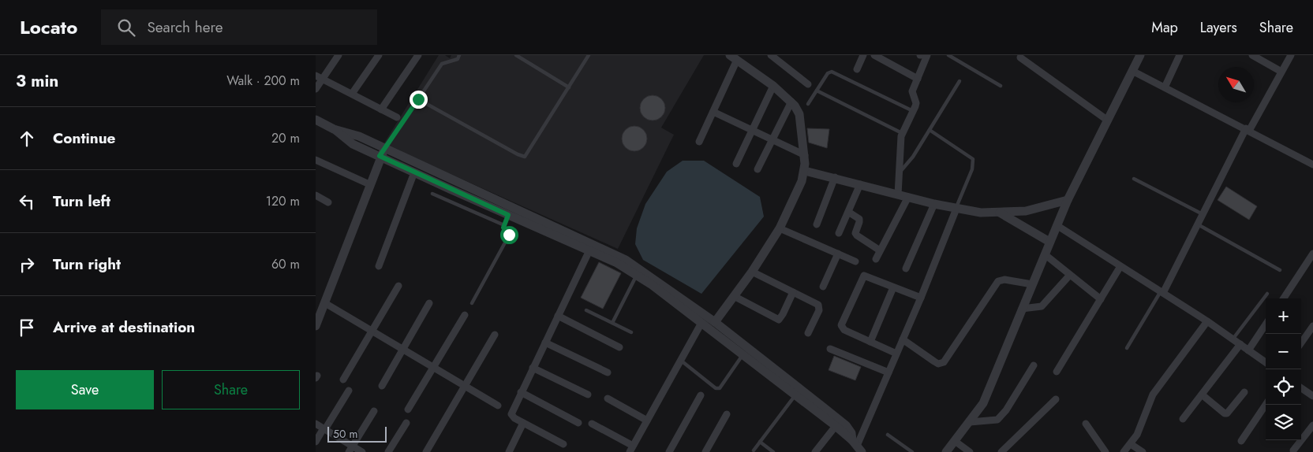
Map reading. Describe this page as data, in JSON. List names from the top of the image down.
{
  "scale_bar": "50 m",
  "north": "top left",
  "page": {
    "header": "Locato",
    "search": "Search here",
    "nav": ["Map", "Layers", "Share"],
    "heading": ["3 min", "Walk · 200 m"],
    "list": [
      ["Continue", "20 m"],
      ["Turn left", "120 m"],
      ["Turn right", "60 m"],
      "Arrive at destination"
    ],
    "map_buttons": ["+", "−"],
    "buttons": ["Save", "Share"],
    "scale": "50 m"
  }
}
